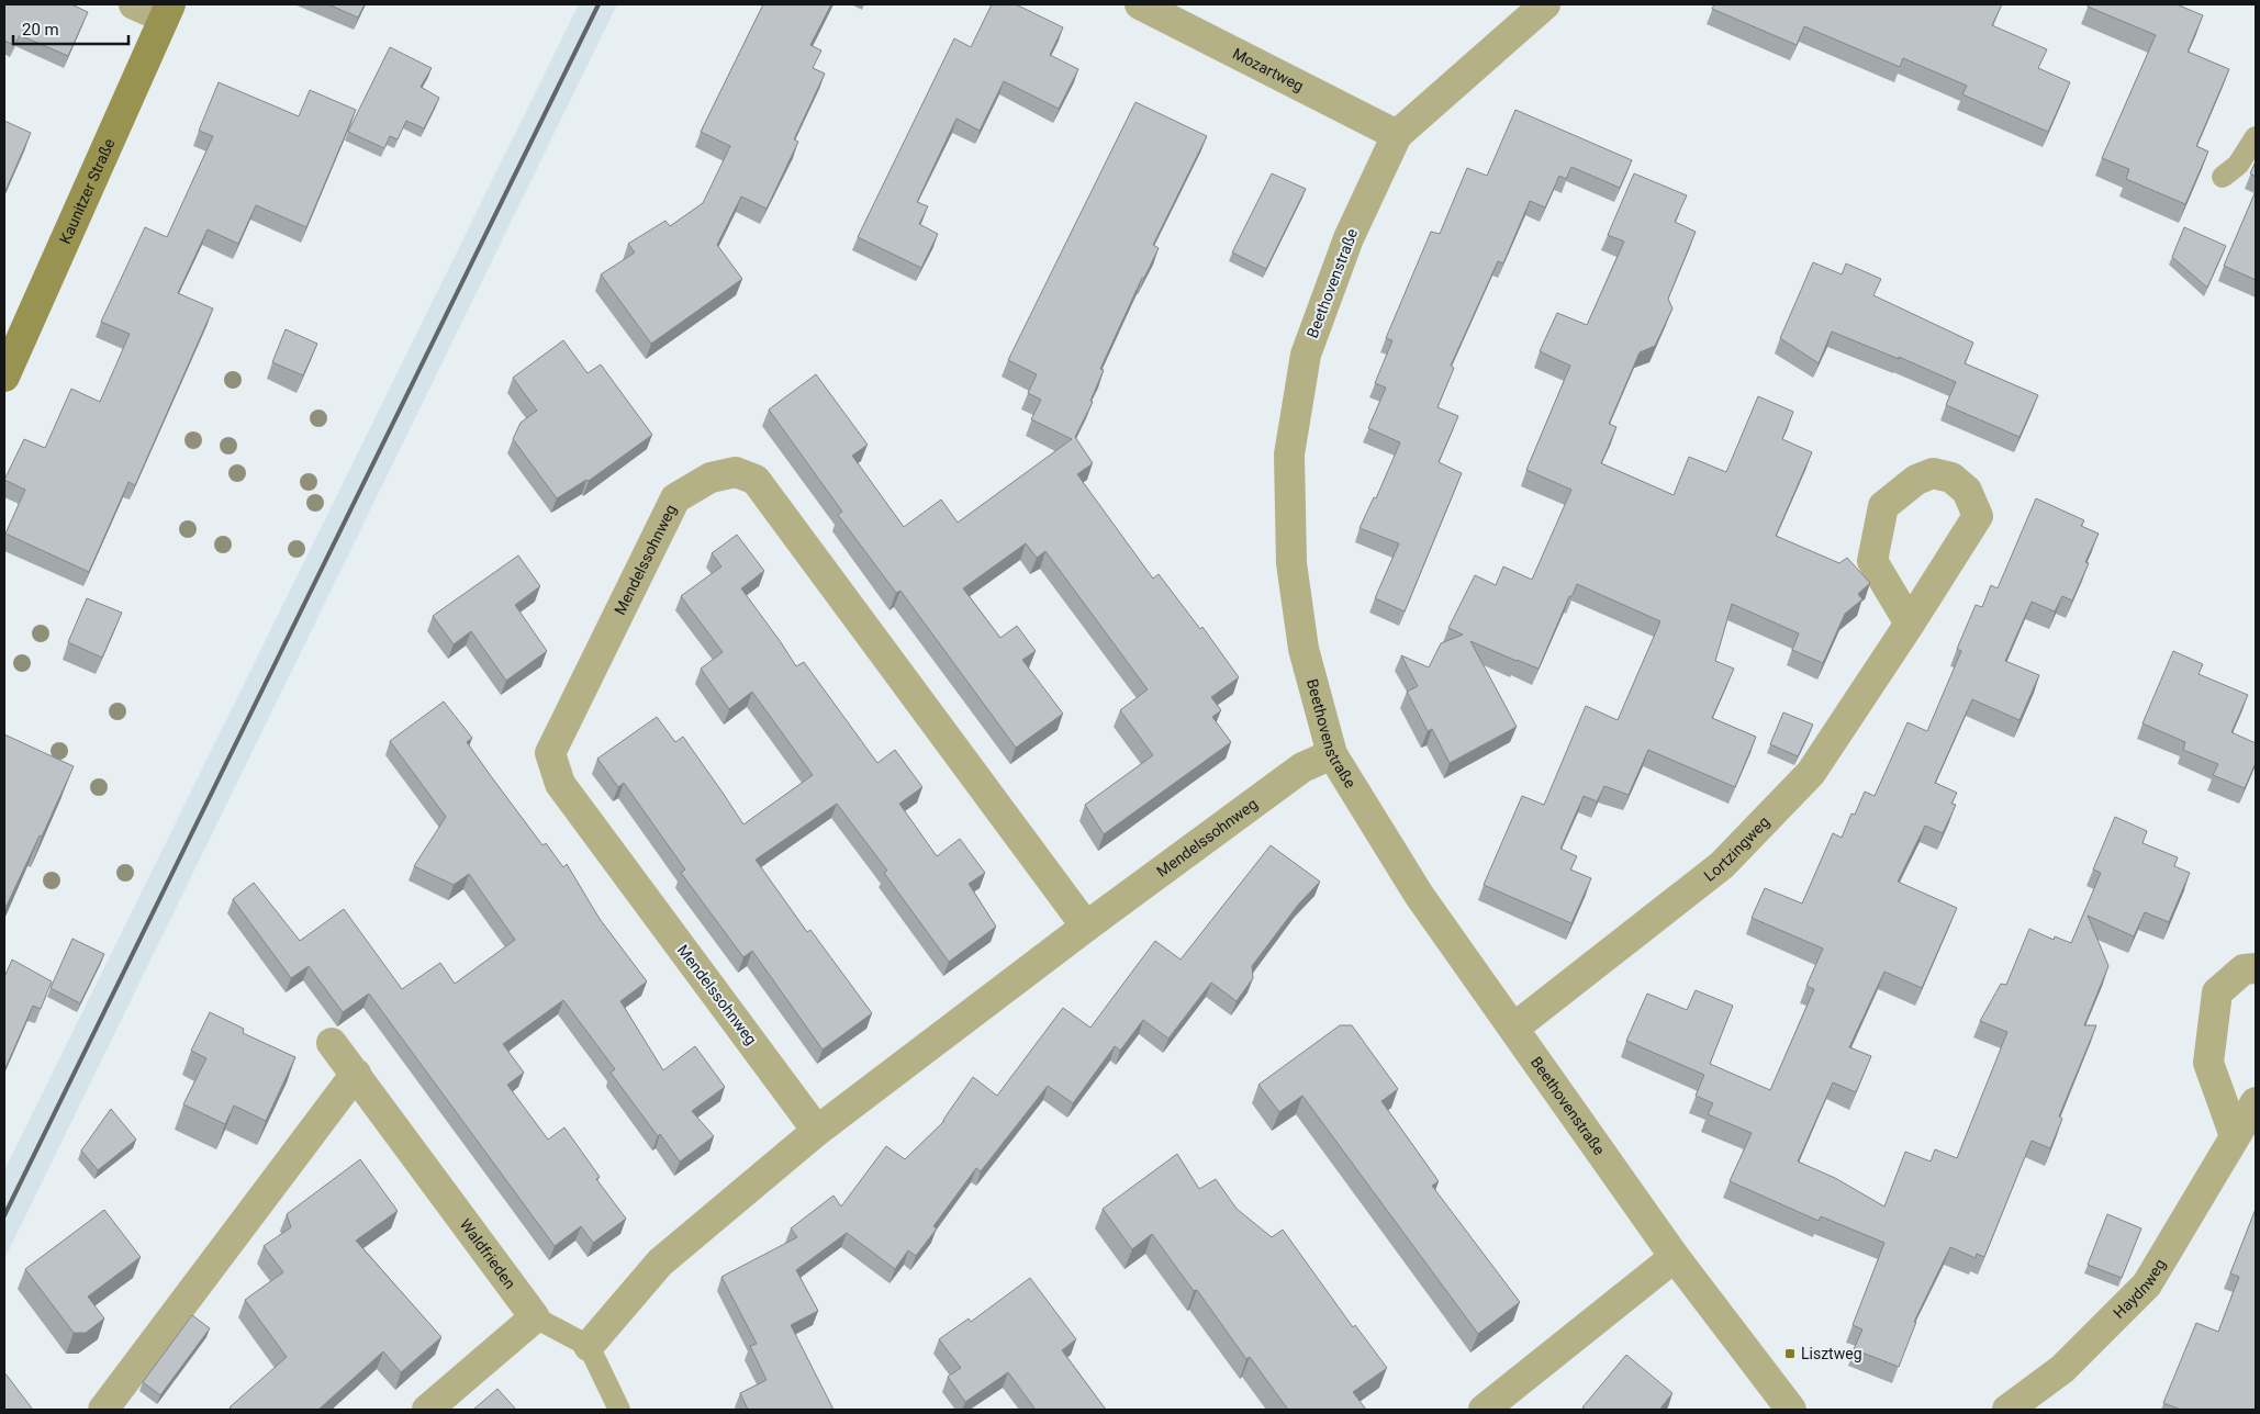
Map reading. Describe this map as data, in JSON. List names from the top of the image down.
{
  "streets": {
    "street": [
      "Mozartweg",
      "Kaunitzer Straße",
      "Beethovenstraße",
      "Mendelssohnweg",
      "Lortzingweg",
      "Waldfrieden",
      "Haydnweg"
    ]
  },
  "crossings": [
    ["Mozartweg", "Beethovenstraße"],
    ["Beethovenstraße", "Mendelssohnweg"],
    ["Beethovenstraße", "Lortzingweg"]
  ],
  "places": {
    "transit": ["Lisztweg"]
  },
  "scale_bar": "20 m"
}
